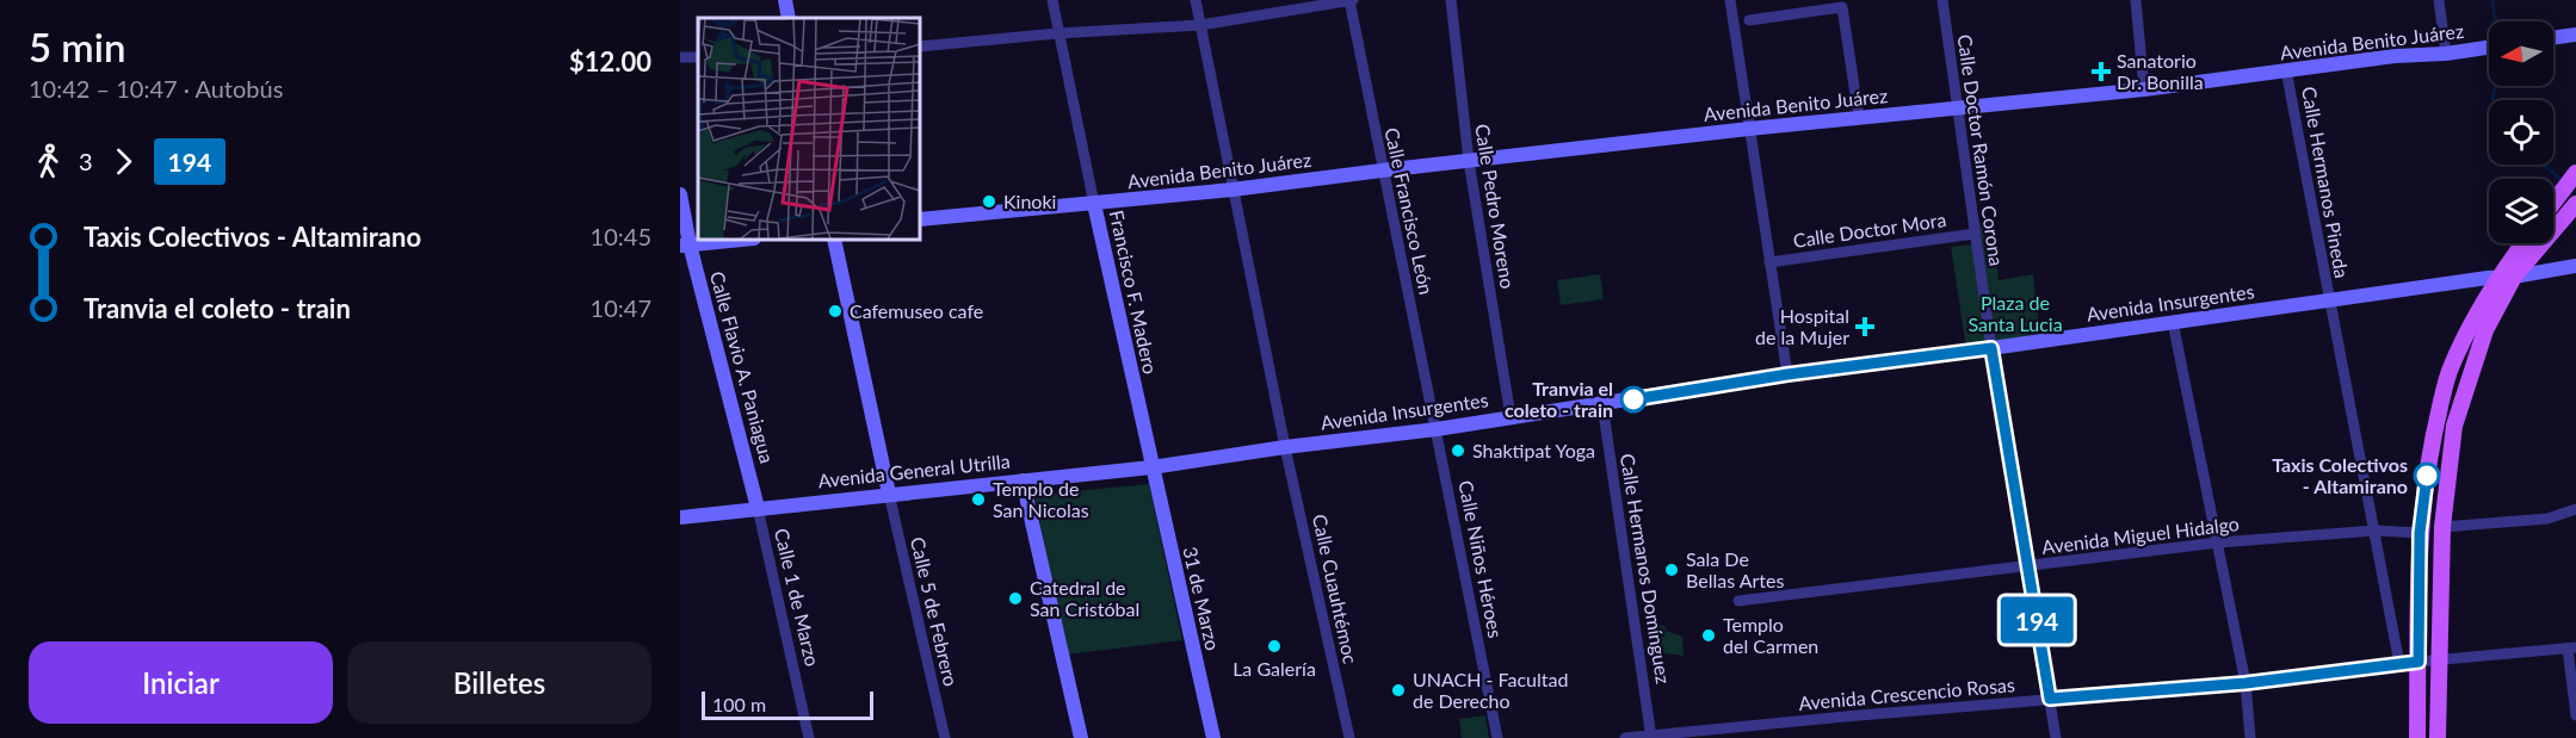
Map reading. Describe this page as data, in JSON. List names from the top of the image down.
{
  "streets": {
    "street": [
      "Avenida Benito Juárez",
      "Calle Doctor Ramón Corona",
      "Calle Hermanos Pineda",
      "Calle Pedro Moreno",
      "Calle Francisco León",
      "Calle Doctor Mora",
      "Francisco F. Madero",
      "Avenida Insurgentes",
      "Calle Flavio A. Paniagua",
      "Avenida General Utrilla",
      "Avenida Miguel Hidalgo",
      "Calle Niños Héroes",
      "Calle Hermanos Domínguez",
      "Calle Cuauhtémoc",
      "Calle 1 de Marzo",
      "31 de Marzo",
      "Calle 5 de Febrero",
      "Avenida Crescencio Rosas"
    ]
  },
  "crossings": [
    ["Avenida Benito Juárez", "Calle Doctor Ramón Corona"],
    ["Avenida Benito Juárez", "Calle Hermanos Pineda"],
    ["Avenida Benito Juárez", "Calle Pedro Moreno"],
    ["Avenida Benito Juárez", "Calle Francisco León"],
    ["Avenida Benito Juárez", "Francisco F. Madero"],
    ["Avenida Benito Juárez", "Calle Cuauhtémoc"],
    ["Calle Doctor Ramón Corona", "Calle Doctor Mora"],
    ["Calle Doctor Ramón Corona", "Avenida Insurgentes"],
    ["Calle Doctor Ramón Corona", "Avenida Miguel Hidalgo"],
    ["Calle Doctor Ramón Corona", "Avenida Crescencio Rosas"],
    ["Calle Hermanos Pineda", "Avenida Insurgentes"],
    ["Calle Hermanos Pineda", "Avenida Miguel Hidalgo"],
    ["Calle Hermanos Pineda", "Avenida Crescencio Rosas"],
    ["Calle Pedro Moreno", "Avenida Insurgentes"],
    ["Calle Francisco León", "Avenida Insurgentes"],
    ["Calle Francisco León", "Calle Niños Héroes"],
    ["Francisco F. Madero", "Avenida Insurgentes"],
    ["Francisco F. Madero", "Avenida General Utrilla"],
    ["Francisco F. Madero", "31 de Marzo"],
    ["Avenida Insurgentes", "Avenida General Utrilla"],
    ["Avenida Insurgentes", "Calle Niños Héroes"],
    ["Avenida Insurgentes", "Calle Hermanos Domínguez"],
    ["Avenida Insurgentes", "Calle Cuauhtémoc"],
    ["Avenida Insurgentes", "31 de Marzo"],
    ["Calle Flavio A. Paniagua", "Avenida General Utrilla"],
    ["Calle Flavio A. Paniagua", "Calle 1 de Marzo"],
    ["Avenida General Utrilla", "Calle 1 de Marzo"],
    ["Avenida General Utrilla", "31 de Marzo"],
    ["Avenida General Utrilla", "Calle 5 de Febrero"],
    ["Calle Hermanos Domínguez", "Avenida Crescencio Rosas"]
  ],
  "parks": ["Plaza de Santa Lucia"],
  "places": {
    "health": ["Sanatorio Dr. Bonilla", "Hospital de la Mujer"],
    "other": [
      "Kinoki",
      "Cafemuseo cafe",
      "Tranvia el coleto - train",
      "Shaktipat Yoga",
      "Taxis Colectivos - Altamirano",
      "Templo de San Nicolas",
      "Sala De Bellas Artes",
      "Catedral de San Cristóbal",
      "Templo del Carmen",
      "La Galería",
      "UNACH - Facultad de Derecho"
    ]
  },
  "lines": ["bus line 194"],
  "scale_bar": "100 m",
  "north": "left",
  "page": {
    "heading": ["5 min", "10:42 – 10:47 · Autobús", "$12.00"],
    "on_map": "194",
    "legs": ["3", "194"],
    "list": [
      {
        "name": "Taxis Colectivos - Altamirano",
        "value": "10:45"
      },
      {
        "name": "Tranvia el coleto - train",
        "value": "10:47"
      }
    ],
    "buttons": ["Iniciar", "Billetes"],
    "scale": "100 m"
  }
}
